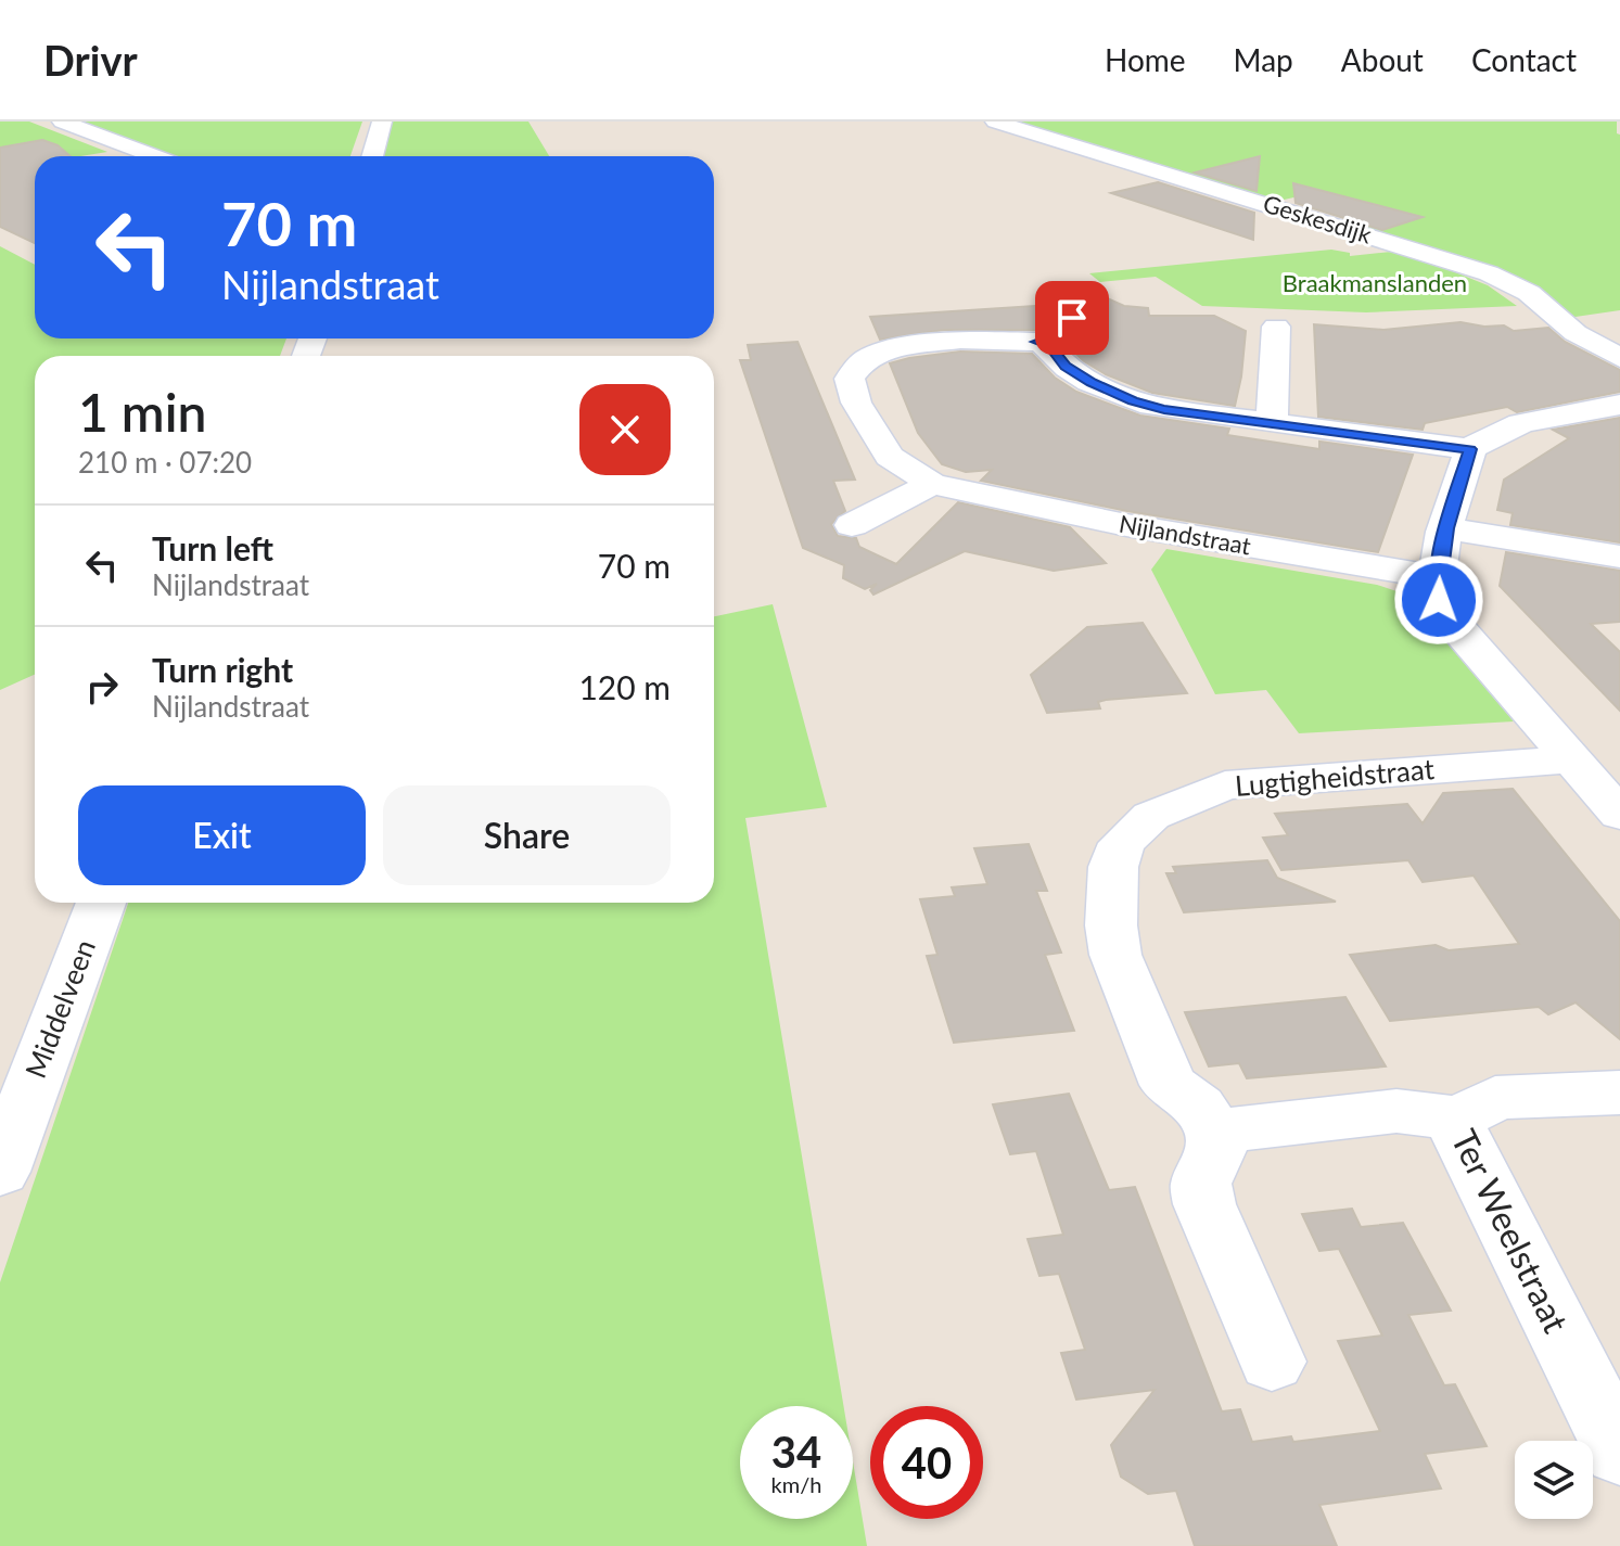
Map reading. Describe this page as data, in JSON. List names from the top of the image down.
{
  "streets": {
    "street": [
      "Geskesdijk",
      "Nijlandstraat",
      "Lugtigheidstraat",
      "Middelveen",
      "Ter Weelstraat"
    ]
  },
  "parks": ["Braakmanslanden"],
  "page": {
    "header": "Drivr",
    "nav": [
      "Home",
      "Map",
      "About",
      "Contact"
    ],
    "turn": ["70 m", "Nijlandstraat"],
    "heading": ["1 min", "210 m · 07:20"],
    "list": [
      {
        "name": "Turn left",
        "note": "Nijlandstraat",
        "value": "70 m"
      },
      {
        "name": "Turn right",
        "note": "Nijlandstraat",
        "value": "120 m"
      }
    ],
    "buttons": ["Exit", "Share"],
    "speed": "34 km/h",
    "limit": "40"
  }
}
